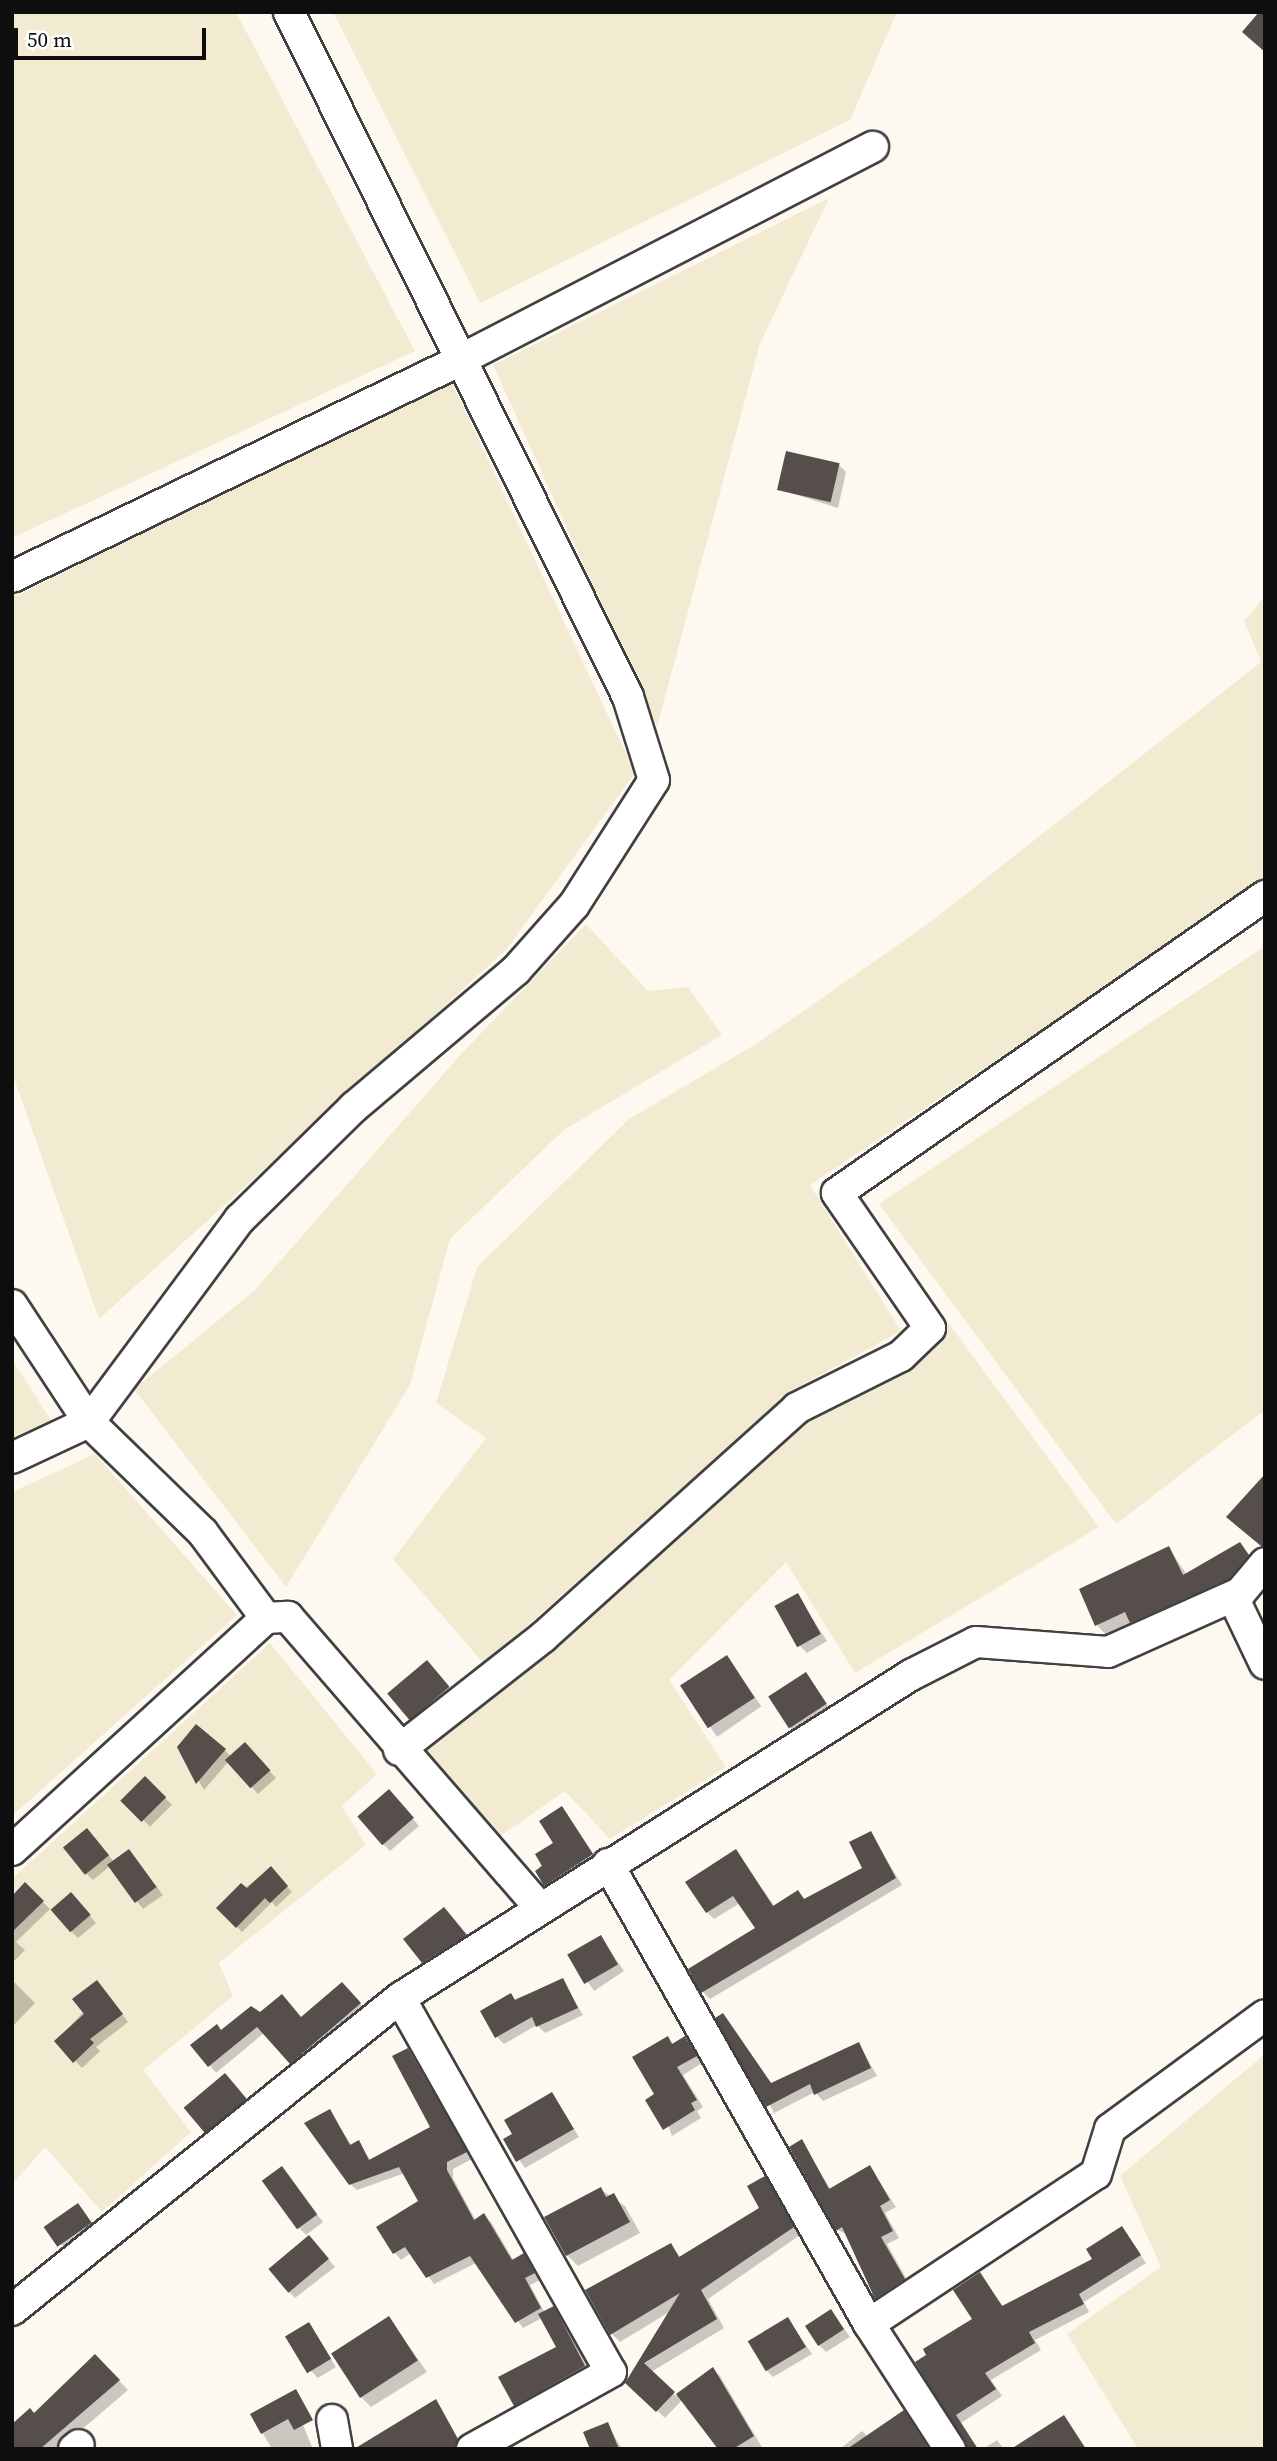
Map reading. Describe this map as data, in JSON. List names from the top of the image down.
{
  "scale_bar": "50 m"
}
